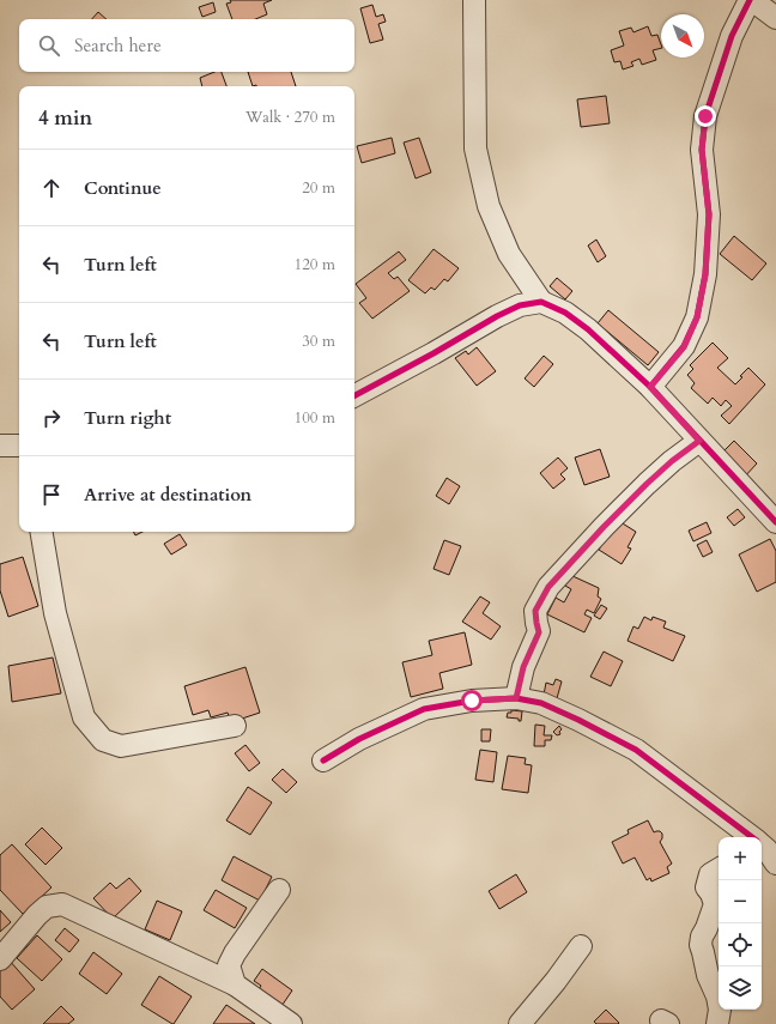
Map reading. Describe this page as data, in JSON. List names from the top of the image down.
{
  "north": "bottom right",
  "page": {
    "search": "Search here",
    "heading": ["4 min", "Walk · 270 m"],
    "list": [
      ["Continue", "20 m"],
      ["Turn left", "120 m"],
      ["Turn left", "30 m"],
      ["Turn right", "100 m"],
      "Arrive at destination"
    ],
    "map_buttons": ["+", "−"]
  }
}
